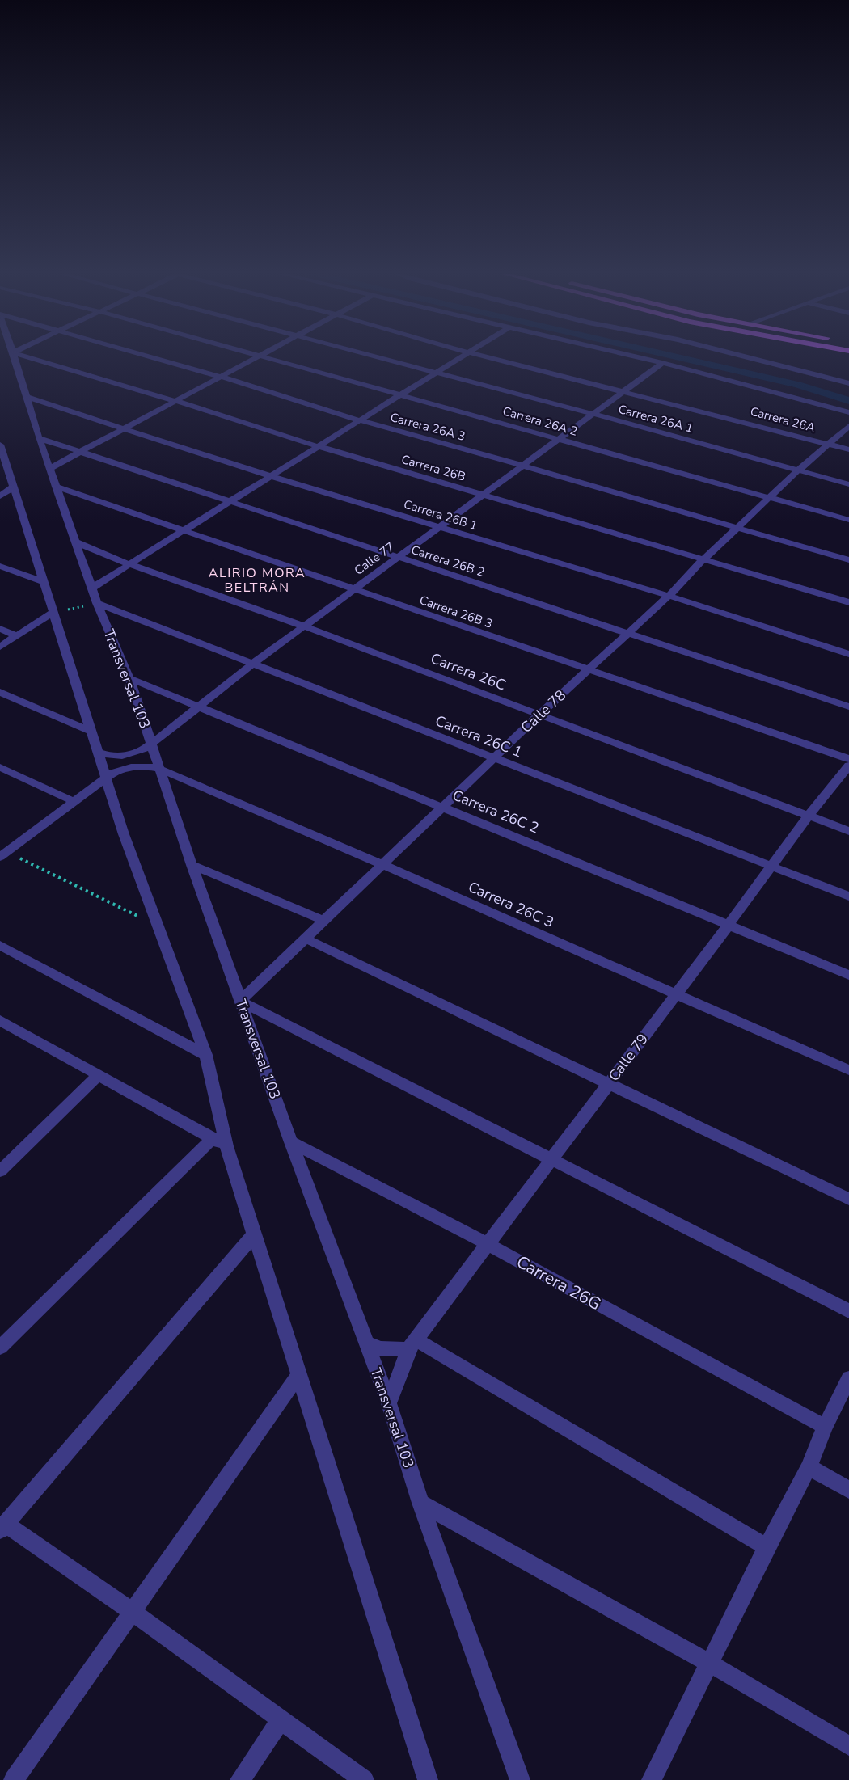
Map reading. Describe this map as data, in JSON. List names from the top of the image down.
{
  "streets": {
    "street": [
      "Carrera 26A 1",
      "Carrera 26A",
      "Carrera 26A 2",
      "Carrera 26A 3",
      "Carrera 26B",
      "Carrera 26B 1",
      "Calle 77",
      "Carrera 26B 2",
      "Carrera 26B 3",
      "Carrera 26C",
      "Transversal 103",
      "Calle 78",
      "Carrera 26C 1",
      "Carrera 26C 2",
      "Carrera 26C 3",
      "Calle 79",
      "Carrera 26G"
    ]
  },
  "crossings": [
    ["Carrera 26A 1", "Calle 77"],
    ["Carrera 26A 1", "Calle 78"],
    ["Carrera 26A", "Calle 77"],
    ["Carrera 26A", "Calle 78"],
    ["Carrera 26A 2", "Calle 77"],
    ["Carrera 26A 2", "Calle 78"],
    ["Carrera 26A 3", "Calle 77"],
    ["Carrera 26A 3", "Calle 78"],
    ["Carrera 26B", "Calle 77"],
    ["Carrera 26B", "Calle 78"],
    ["Carrera 26B 1", "Calle 77"],
    ["Carrera 26B 1", "Transversal 103"],
    ["Carrera 26B 1", "Calle 78"],
    ["Calle 77", "Carrera 26B 2"],
    ["Calle 77", "Carrera 26B 3"],
    ["Calle 77", "Carrera 26C"],
    ["Calle 77", "Transversal 103"],
    ["Calle 77", "Carrera 26C 1"],
    ["Calle 77", "Carrera 26C 2"],
    ["Carrera 26B 2", "Transversal 103"],
    ["Carrera 26B 2", "Calle 78"],
    ["Carrera 26B 3", "Transversal 103"],
    ["Carrera 26B 3", "Calle 78"],
    ["Carrera 26C", "Transversal 103"],
    ["Carrera 26C", "Calle 78"],
    ["Carrera 26C", "Calle 79"],
    ["Transversal 103", "Calle 78"],
    ["Transversal 103", "Carrera 26C 1"],
    ["Transversal 103", "Carrera 26C 2"],
    ["Transversal 103", "Carrera 26C 3"],
    ["Transversal 103", "Calle 79"],
    ["Transversal 103", "Carrera 26G"],
    ["Calle 78", "Carrera 26C 1"],
    ["Calle 78", "Carrera 26C 2"],
    ["Calle 78", "Carrera 26C 3"],
    ["Carrera 26C 1", "Calle 79"],
    ["Carrera 26C 2", "Calle 79"],
    ["Carrera 26C 3", "Calle 79"],
    ["Calle 79", "Carrera 26G"]
  ],
  "districts": ["ALIRIO MORA BELTRÁN"]
}
